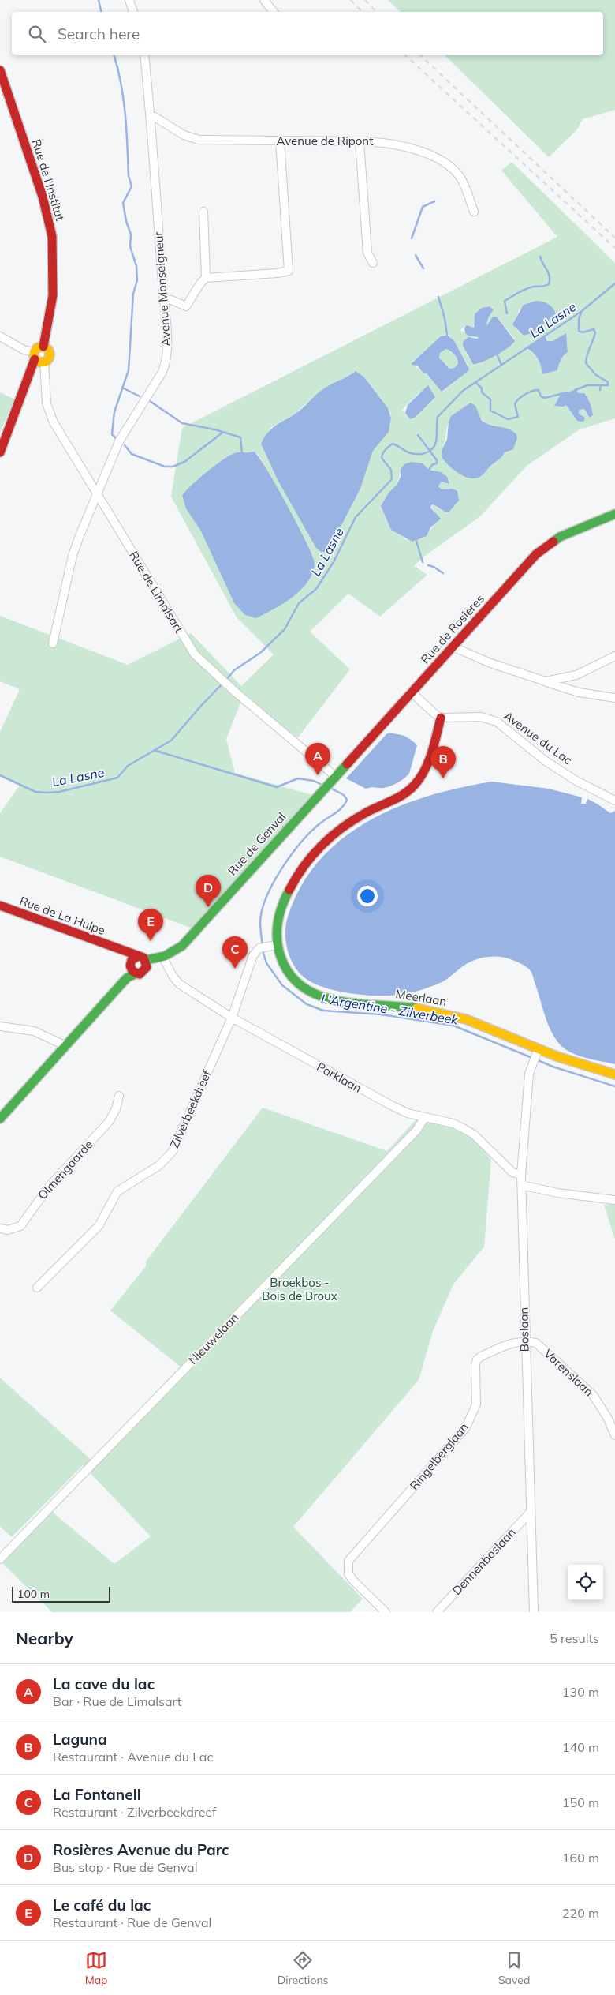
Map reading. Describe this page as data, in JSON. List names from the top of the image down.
{
  "streets": {
    "street": [
      "Avenue de Ripont",
      "Rue de l'Institut",
      "Avenue Monseigneur",
      "Rue de Limalsart",
      "Rue de Rosières",
      "Avenue du Lac",
      "Rue de Genval",
      "Rue de La Hulpe",
      "Meerlaan",
      "Parklaan",
      "Zilverbeekdreef",
      "Olmengaarde",
      "Boslaan",
      "Nieuwelaan",
      "Varenslaan",
      "Ringelberglaan",
      "Dennenboslaan"
    ]
  },
  "crossings": [
    ["Avenue de Ripont", "Avenue Monseigneur"],
    ["Rue de l'Institut", "Rue de Limalsart"],
    ["Avenue Monseigneur", "Rue de Limalsart"],
    ["Rue de Limalsart", "Rue de Rosières"],
    ["Rue de Rosières", "Rue de Genval"],
    ["Avenue du Lac", "Meerlaan"],
    ["Rue de Genval", "Rue de La Hulpe"],
    ["Rue de Genval", "Parklaan"],
    ["Meerlaan", "Zilverbeekdreef"],
    ["Meerlaan", "Boslaan"],
    ["Parklaan", "Zilverbeekdreef"],
    ["Parklaan", "Boslaan"],
    ["Parklaan", "Nieuwelaan"],
    ["Boslaan", "Varenslaan"],
    ["Boslaan", "Ringelberglaan"],
    ["Boslaan", "Dennenboslaan"],
    ["Varenslaan", "Ringelberglaan"]
  ],
  "water": ["La Lasne", "L'Argentine - Zilverbeek"],
  "parks": ["Broekbos - Bois de Broux"],
  "scale_bar": "100 m",
  "page": {
    "search": "Search here",
    "pins": [
      "A",
      "B",
      "D",
      "E",
      "C"
    ],
    "scale": "100 m",
    "heading": ["Nearby", "5 results"],
    "list": [
      {
        "mark": "A",
        "name": "La cave du lac",
        "note": "Bar · Rue de Limalsart",
        "value": "130 m"
      },
      {
        "mark": "B",
        "name": "Laguna",
        "note": "Restaurant · Avenue du Lac",
        "value": "140 m"
      },
      {
        "mark": "C",
        "name": "La Fontanell",
        "note": "Restaurant · Zilverbeekdreef",
        "value": "150 m"
      },
      {
        "mark": "D",
        "name": "Rosières Avenue du Parc",
        "note": "Bus stop · Rue de Genval",
        "value": "160 m"
      },
      {
        "mark": "E",
        "name": "Le café du lac",
        "note": "Restaurant · Rue de Genval",
        "value": "220 m"
      }
    ],
    "nav": ["Map", "Directions", "Saved"]
  }
}
